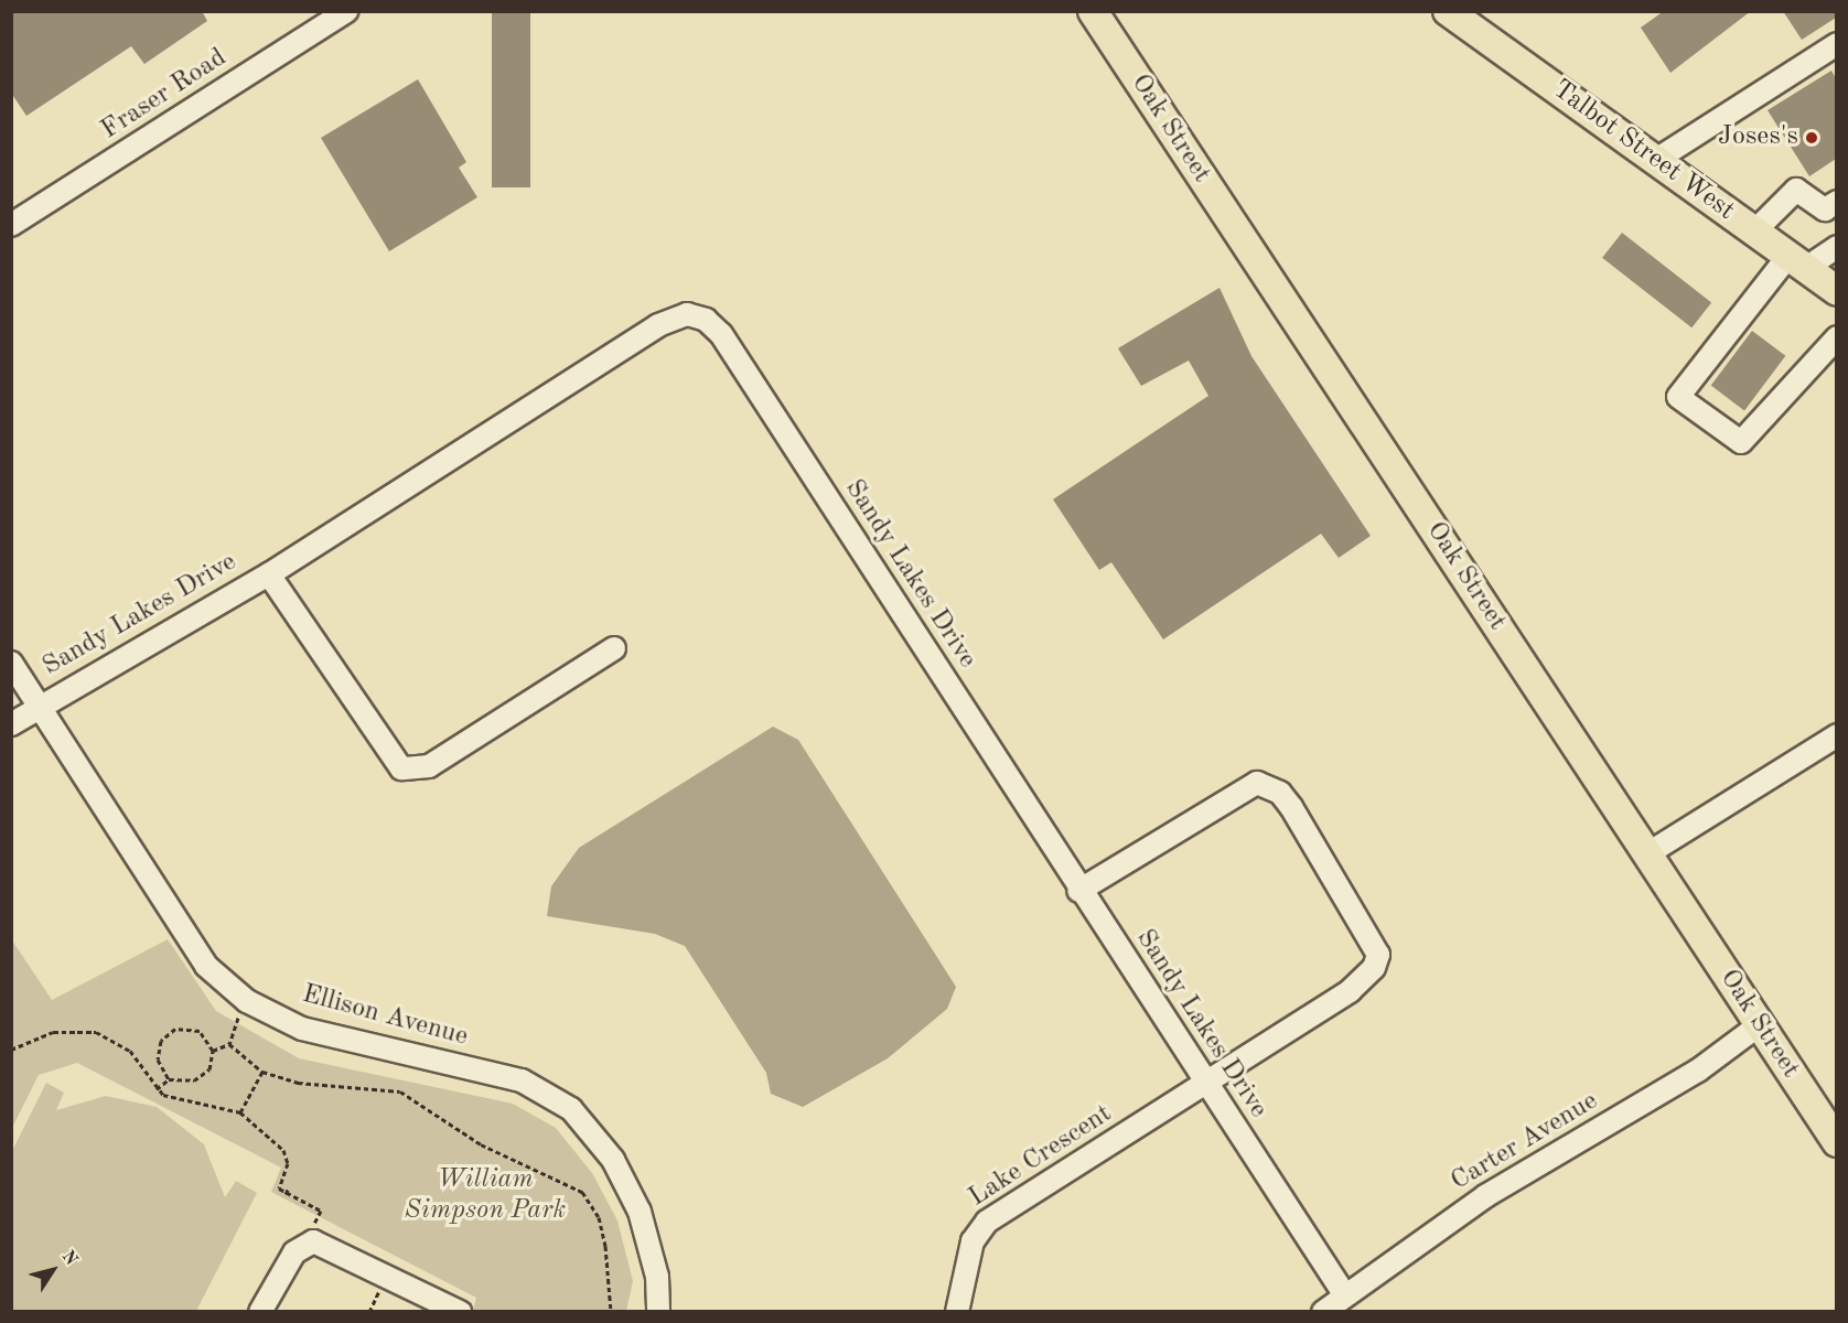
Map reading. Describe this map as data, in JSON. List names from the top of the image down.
{
  "streets": {
    "main road": ["Oak Street", "Talbot Street West"],
    "street": [
      "Fraser Road",
      "Sandy Lakes Drive",
      "Ellison Avenue",
      "Carter Avenue",
      "Lake Crescent"
    ]
  },
  "crossings": [
    ["Oak Street", "Carter Avenue"],
    ["Sandy Lakes Drive", "Ellison Avenue"],
    ["Sandy Lakes Drive", "Carter Avenue"],
    ["Sandy Lakes Drive", "Lake Crescent"]
  ],
  "parks": ["William Simpson Park"],
  "places": ["Joses's"],
  "north": "top right"
}
